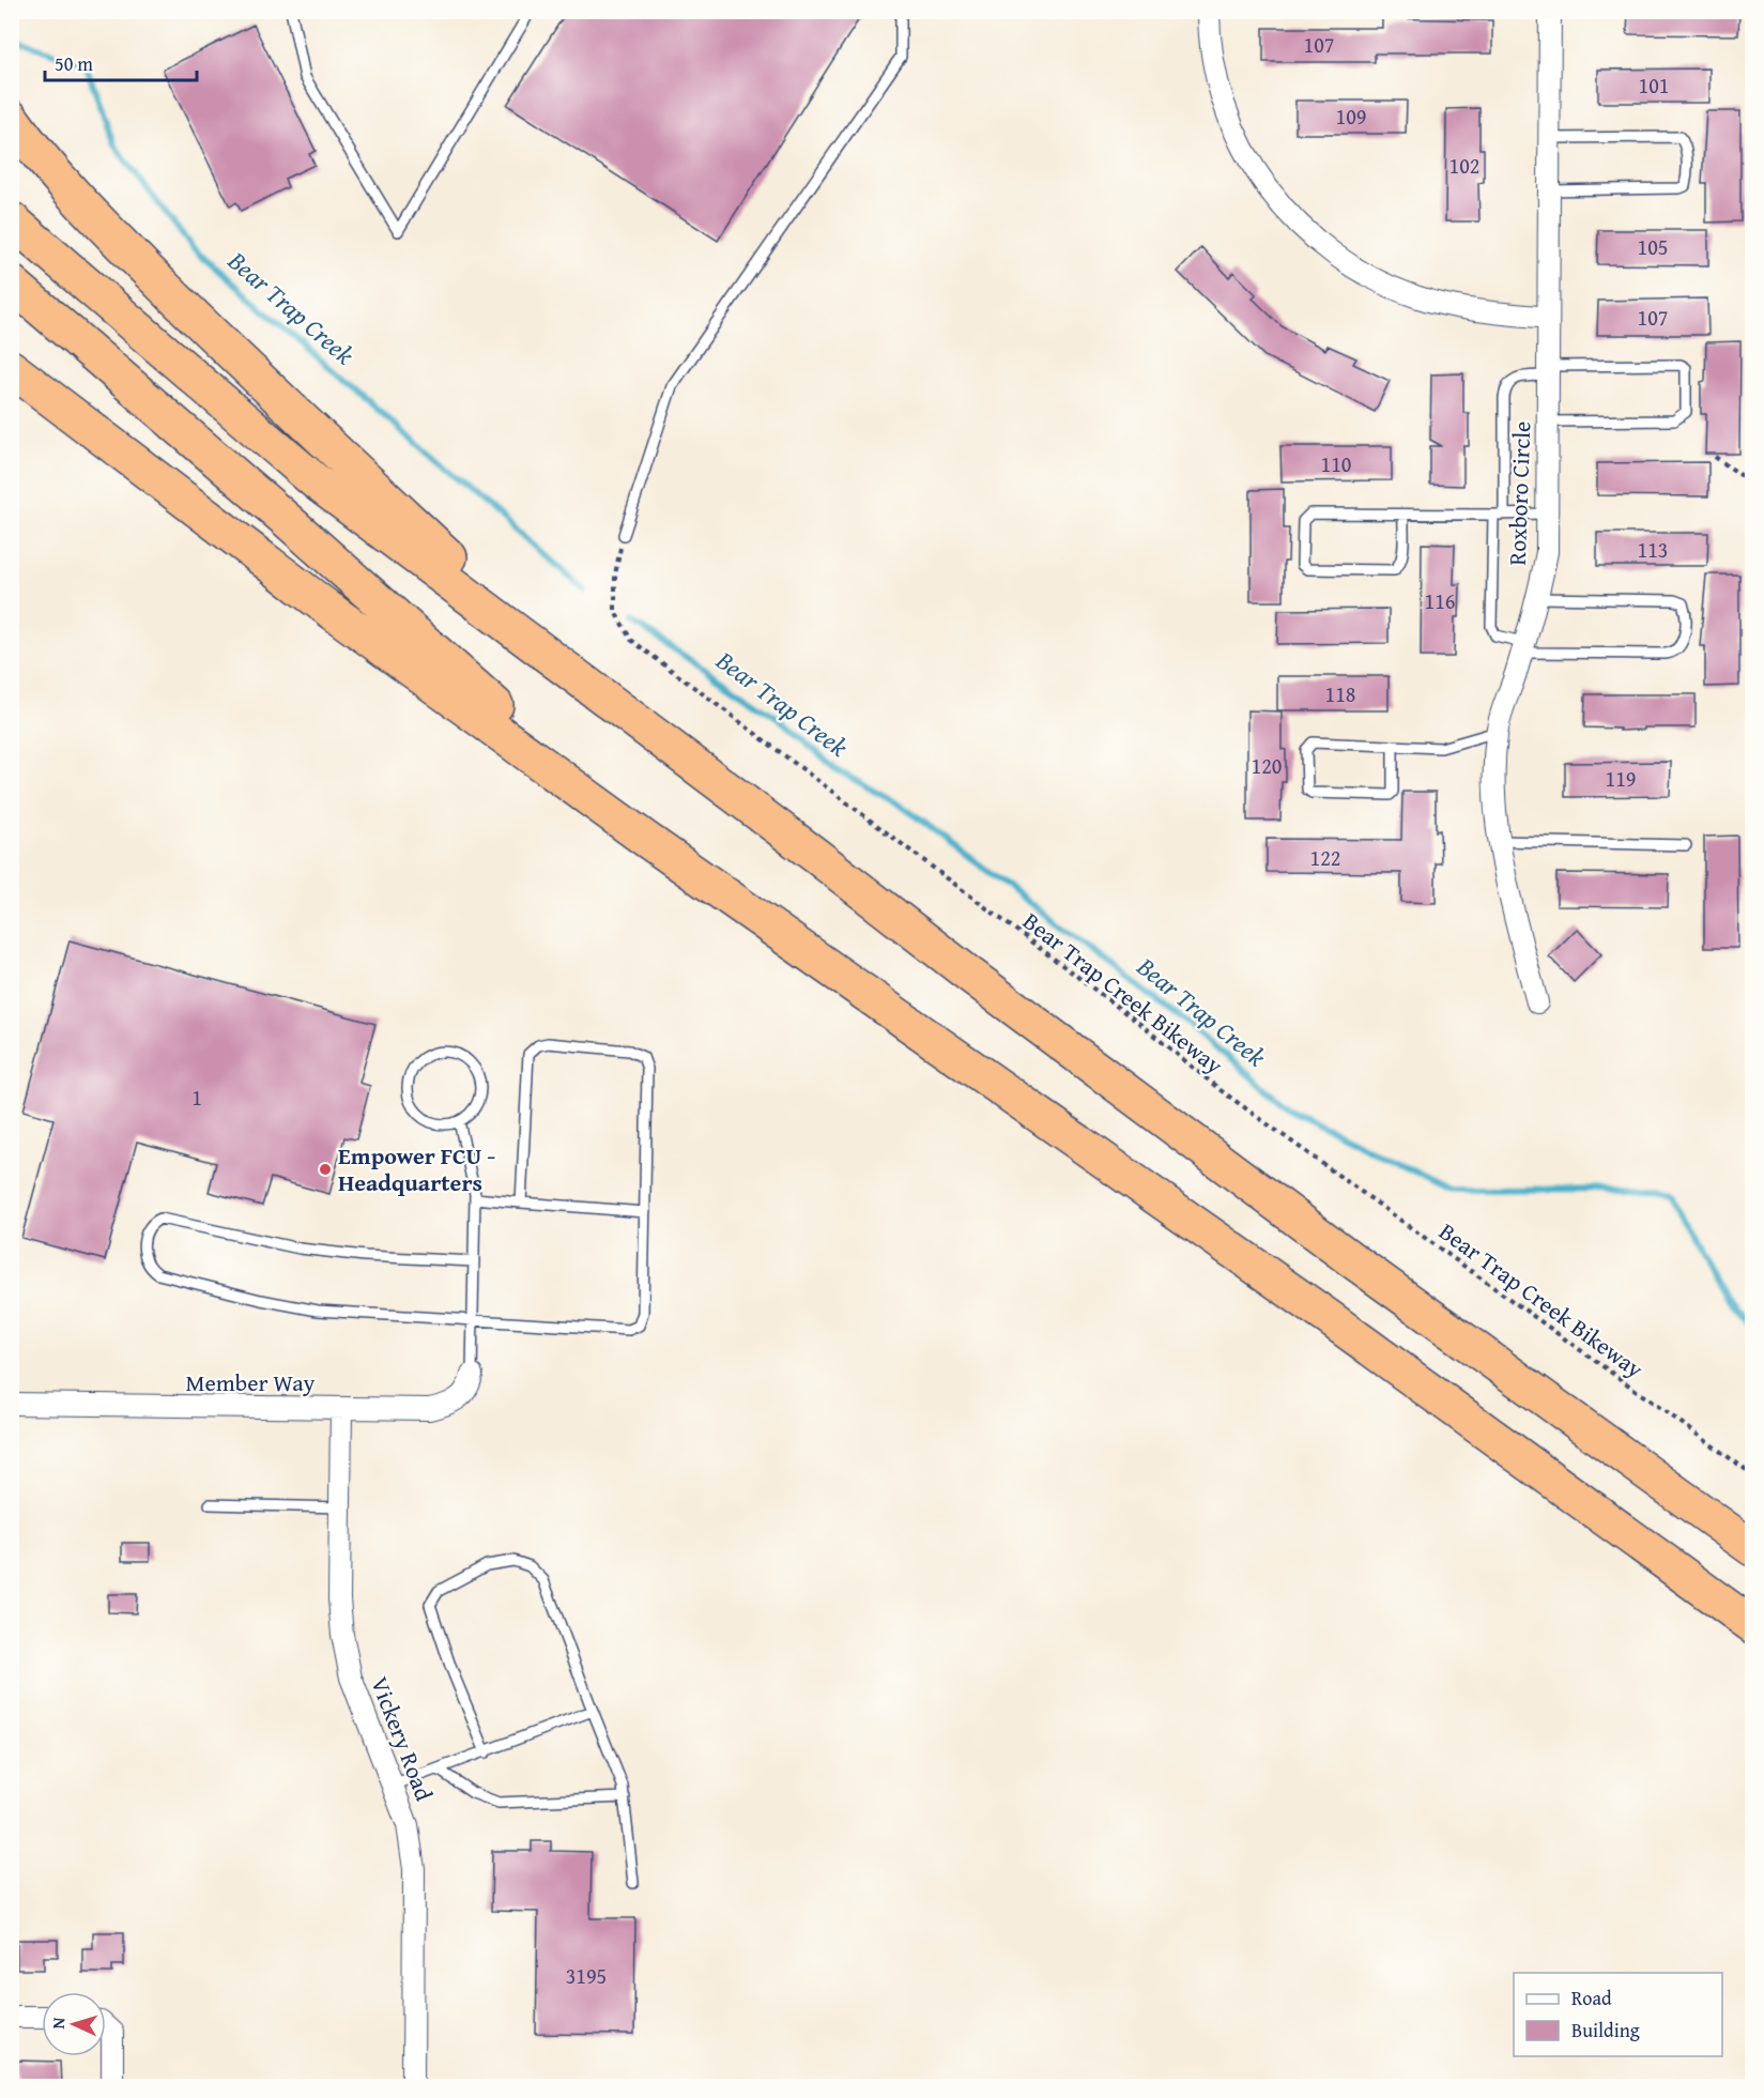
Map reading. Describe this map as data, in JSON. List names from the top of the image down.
{
  "streets": {
    "street": ["Roxboro Circle", "Member Way", "Vickery Road"],
    "path": ["Bear Trap Creek Bikeway"]
  },
  "crossings": [
    ["Member Way", "Vickery Road"]
  ],
  "water": ["Bear Trap Creek"],
  "places": ["Empower FCU - Headquarters"],
  "house_numbers": [
    "107",
    "101",
    "109",
    "102",
    "105",
    "107",
    "110",
    "113",
    "116",
    "118",
    "120",
    "119",
    "122",
    "1",
    "3195"
  ],
  "legend": ["Road", "Building"],
  "scale_bar": "50 m",
  "north": "left"
}
